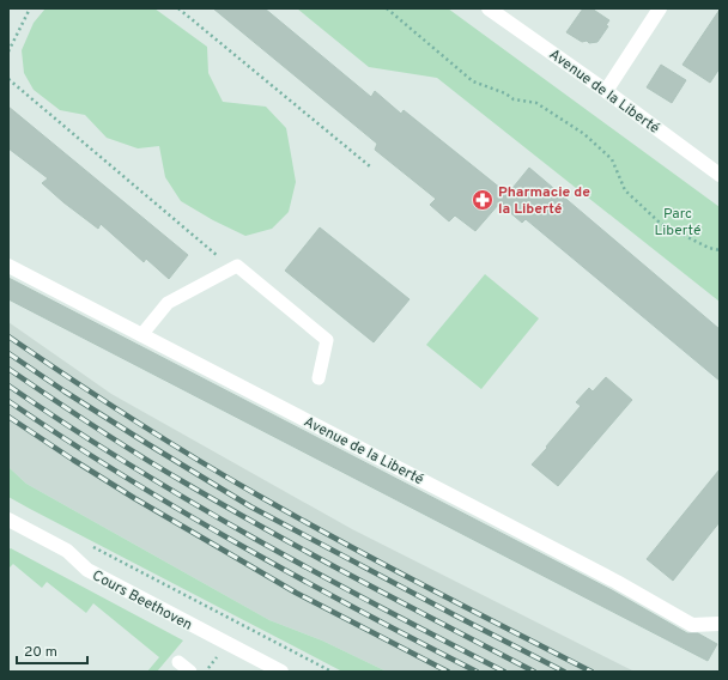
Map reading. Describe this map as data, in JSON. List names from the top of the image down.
{
  "streets": {
    "street": ["Avenue de la Liberté", "Cours Beethoven"]
  },
  "parks": ["Parc Liberté"],
  "places": {
    "pharmacy": ["Pharmacie de la Liberté"]
  },
  "scale_bar": "20 m"
}
